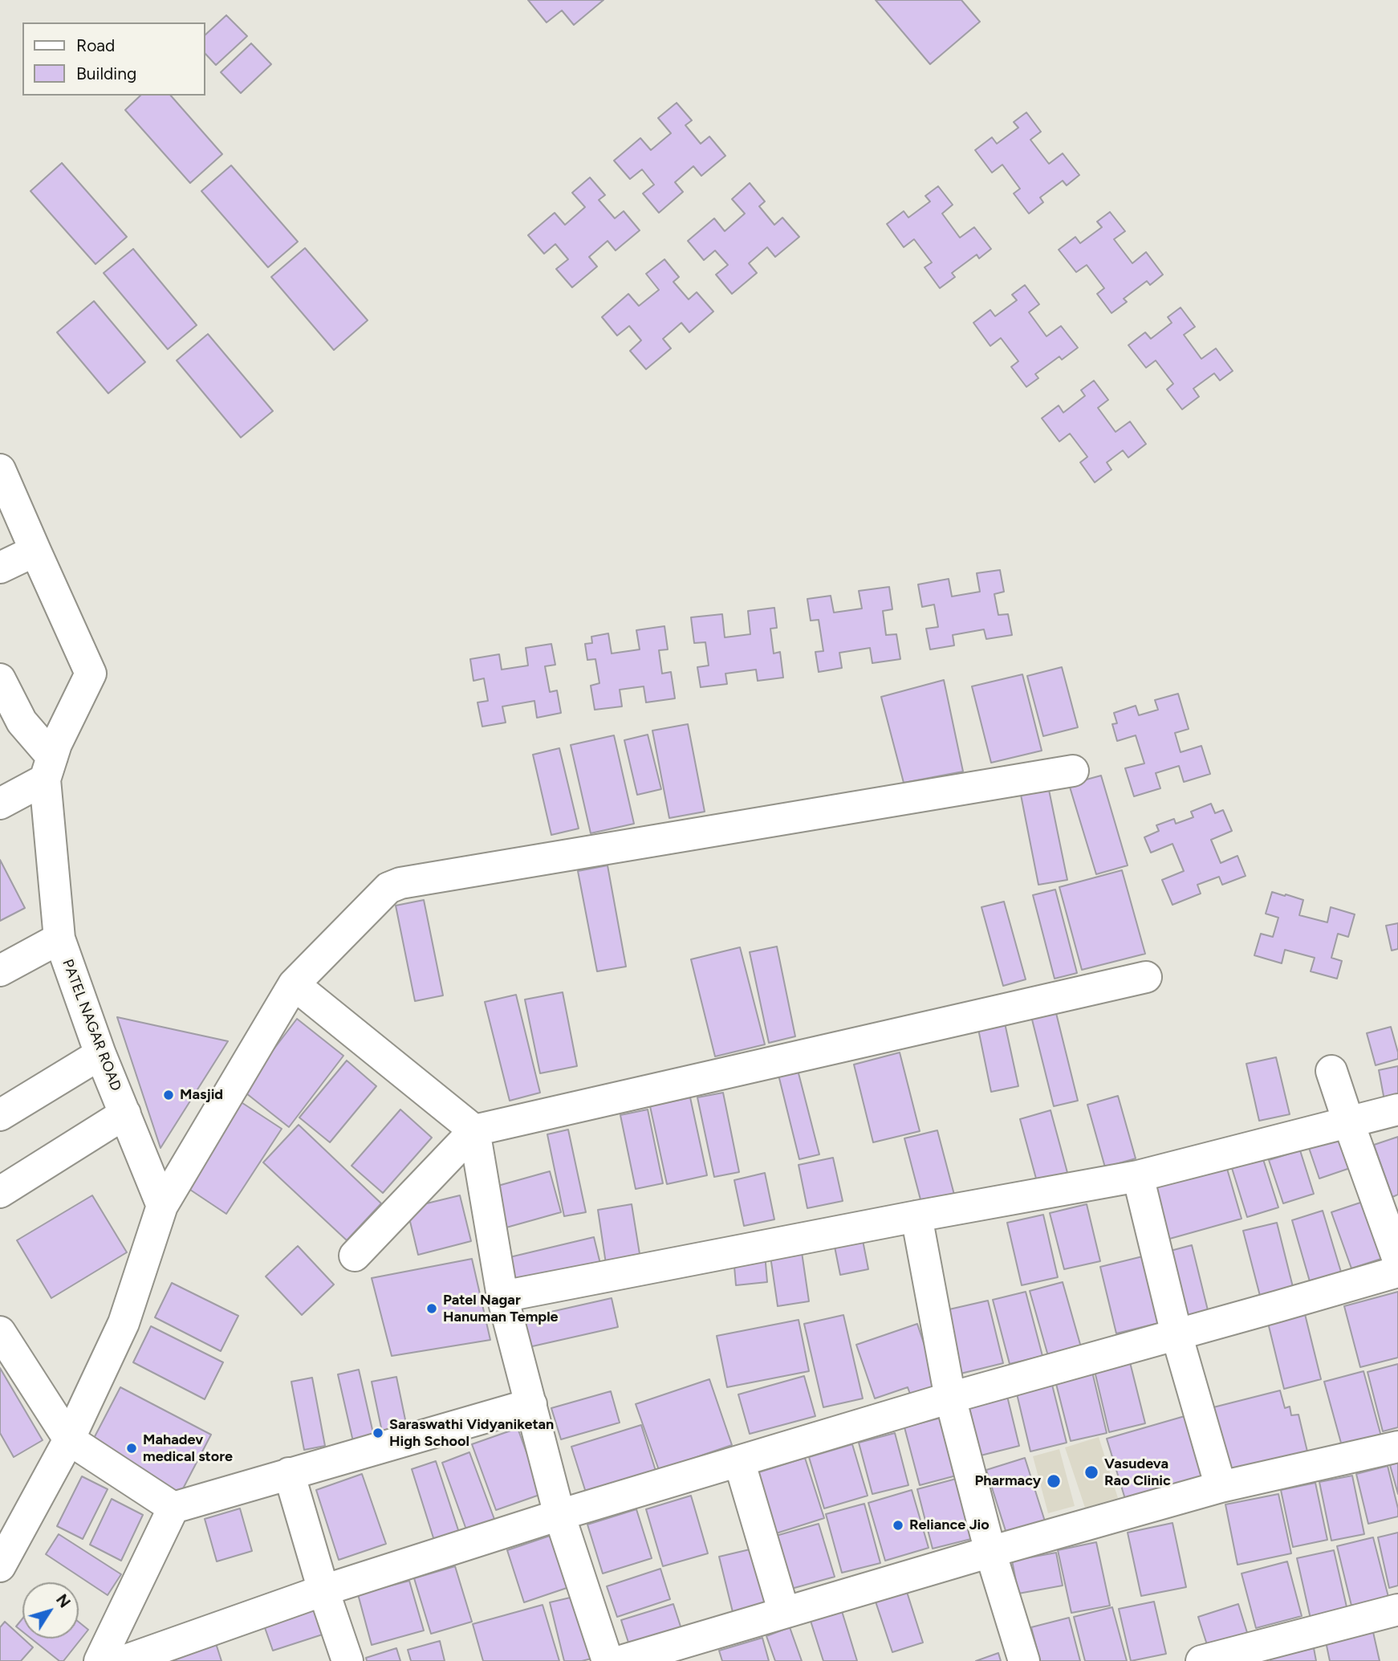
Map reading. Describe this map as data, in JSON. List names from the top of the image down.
{
  "streets": {
    "street": ["PATEL NAGAR ROAD"]
  },
  "places": [
    "Masjid",
    "Patel Nagar Hanuman Temple",
    "Saraswathi Vidyaniketan High School",
    "Mahadev medical store",
    "Vasudeva Rao Clinic",
    "Pharmacy",
    "Reliance Jio"
  ],
  "legend": ["Road", "Building"],
  "north": "top right"
}
